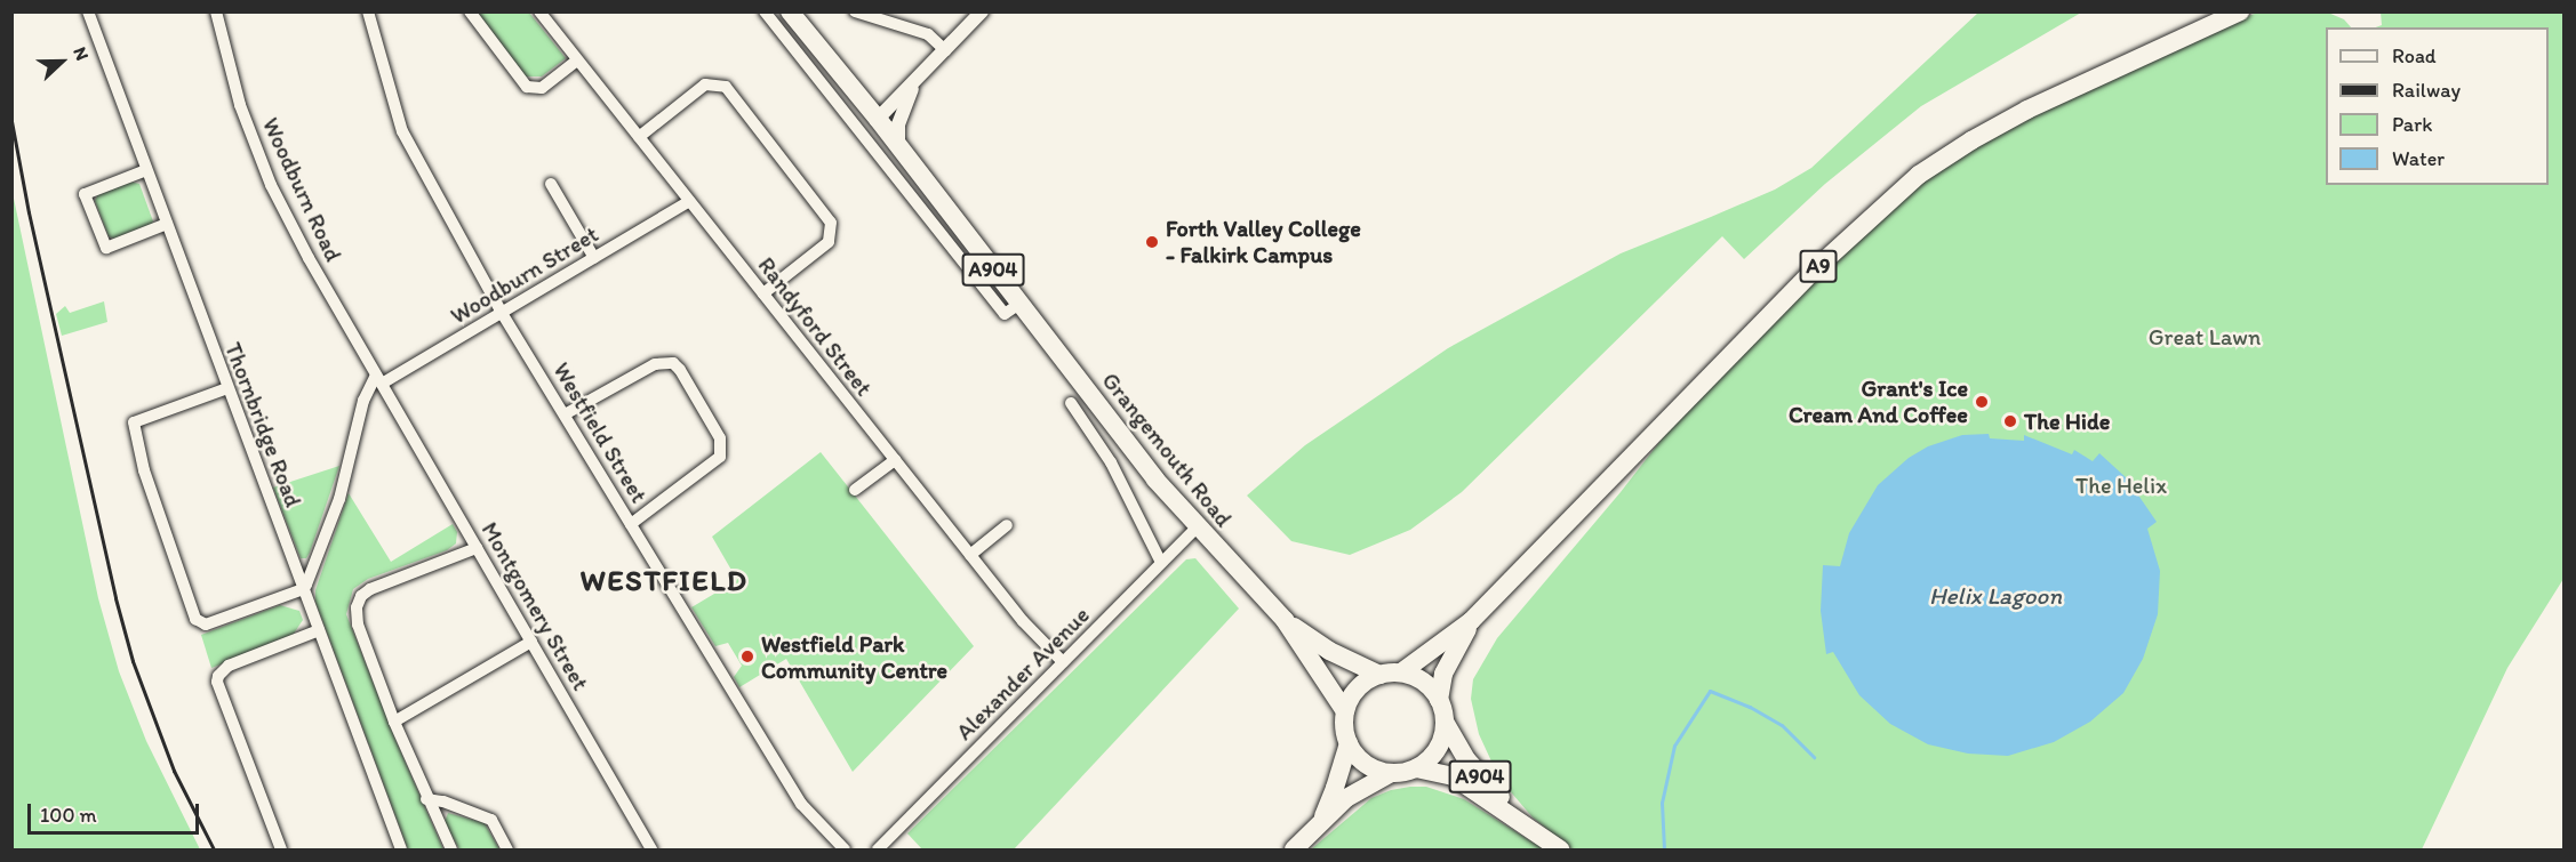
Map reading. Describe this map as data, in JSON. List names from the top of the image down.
{
  "streets": {
    "main road": ["A9", "A904", "Grangemouth Road"],
    "street": [
      "Woodburn Road",
      "Woodburn Street",
      "Randyford Street",
      "Thornbridge Road",
      "Westfield Street",
      "Montgomery Street",
      "Alexander Avenue"
    ]
  },
  "crossings": [
    ["Woodburn Road", "Woodburn Street"],
    ["Woodburn Road", "Montgomery Street"],
    ["A9", "A904"],
    ["A9", "Grangemouth Road"],
    ["A904", "Grangemouth Road"],
    ["Woodburn Street", "Randyford Street"],
    ["Woodburn Street", "Westfield Street"],
    ["Woodburn Street", "Montgomery Street"],
    ["Randyford Street", "Alexander Avenue"],
    ["Grangemouth Road", "Alexander Avenue"]
  ],
  "districts": ["WESTFIELD"],
  "water": ["Helix Lagoon"],
  "parks": ["Great Lawn", "The Helix"],
  "places": [
    "Forth Valley College - Falkirk Campus",
    "Grant's Ice Cream And Coffee",
    "The Hide",
    "Westfield Park Community Centre"
  ],
  "legend": [
    "Road",
    "Railway",
    "Park",
    "Water"
  ],
  "scale_bar": "100 m",
  "north": "right"
}
